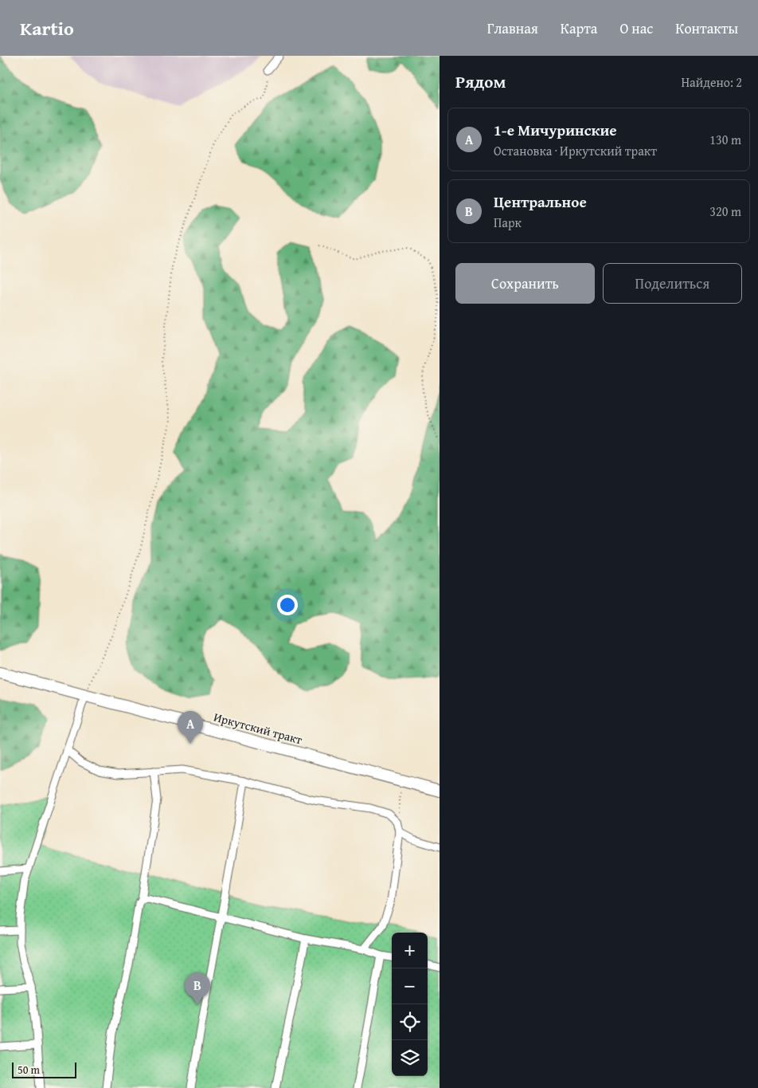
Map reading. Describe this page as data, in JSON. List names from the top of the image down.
{
  "streets": {
    "main road": ["Иркутский тракт"]
  },
  "scale_bar": "50 m",
  "page": {
    "header": "Kartio",
    "nav": [
      "Главная",
      "Карта",
      "О нас",
      "Контакты"
    ],
    "heading": ["Рядом", "Найдено: 2"],
    "list": [
      {
        "mark": "A",
        "name": "1-е Мичуринские",
        "note": "Остановка · Иркутский тракт",
        "value": "130 m"
      },
      {
        "mark": "B",
        "name": "Центральное",
        "note": "Парк",
        "value": "320 m"
      }
    ],
    "buttons": ["Сохранить", "Поделиться"],
    "pins": ["A", "B"],
    "map_buttons": ["+", "−"],
    "scale": "50 m"
  }
}
